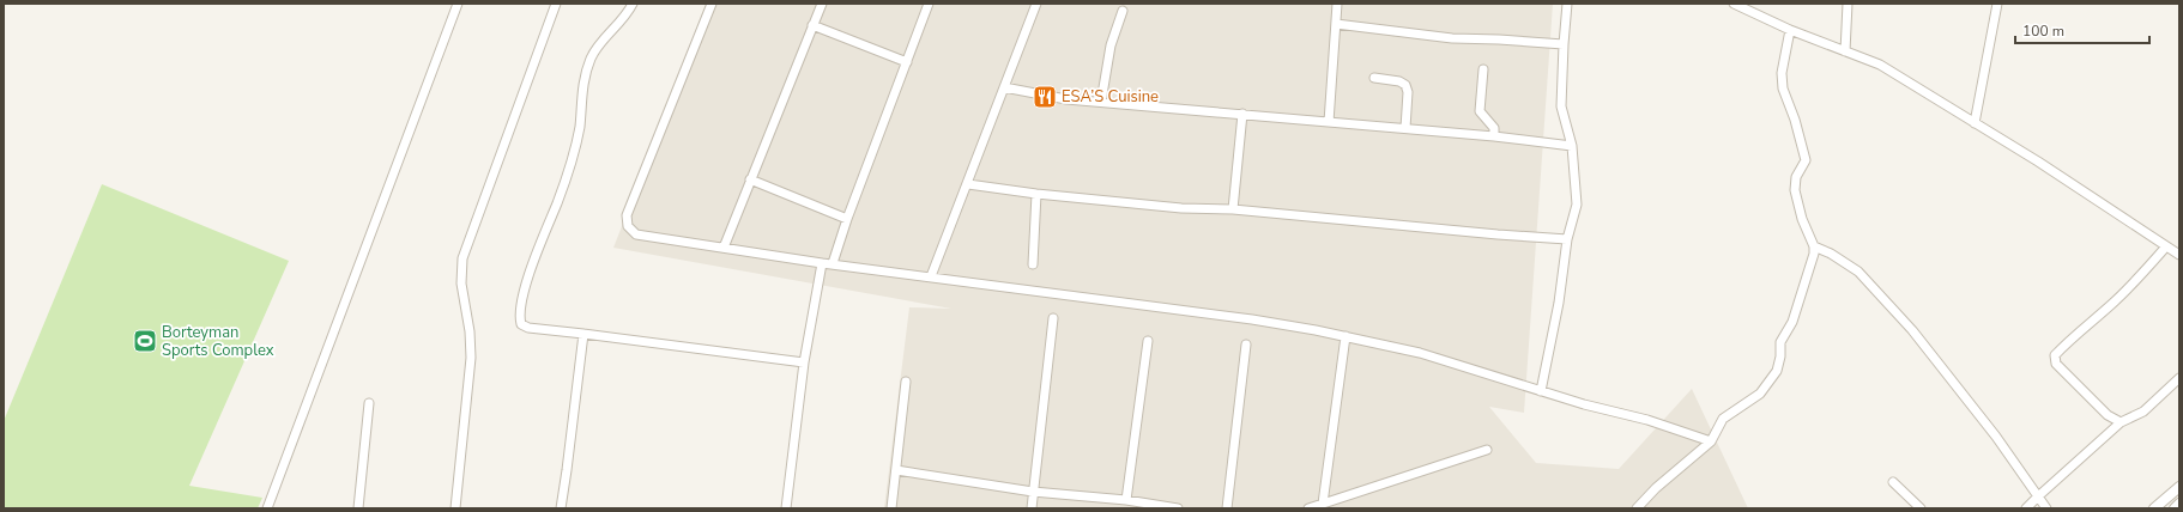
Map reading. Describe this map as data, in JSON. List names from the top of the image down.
{
  "places": {
    "restaurant": ["ESA’S Cuisine"],
    "sports": ["Borteyman Sports Complex"]
  },
  "scale_bar": "100 m"
}
